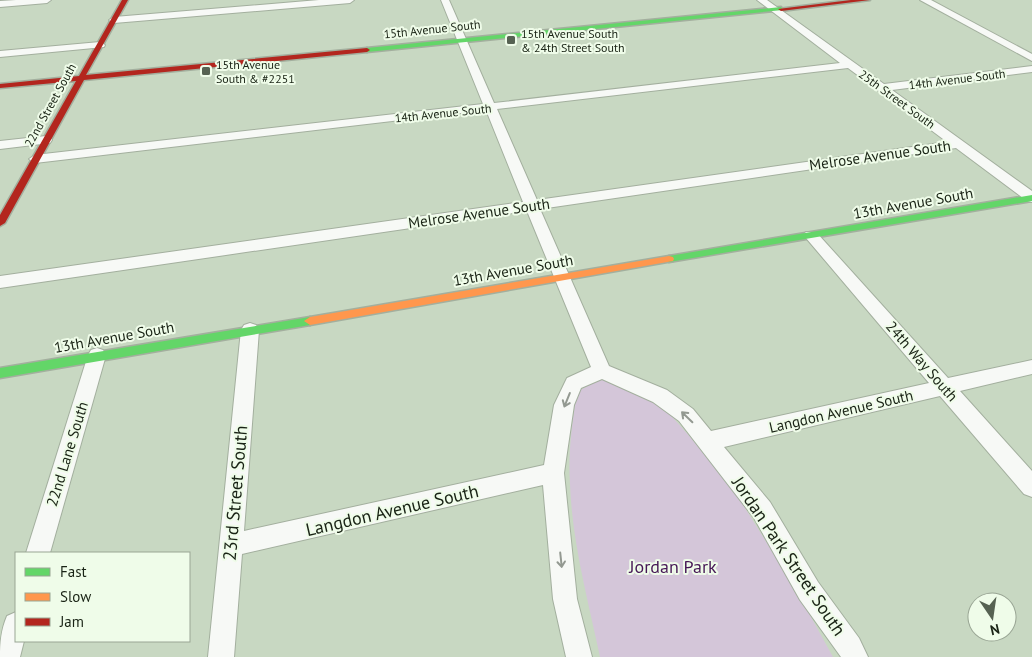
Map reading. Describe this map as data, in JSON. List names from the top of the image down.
{
  "streets": {
    "street": [
      "15th Avenue South",
      "14th Avenue South",
      "25th Street South",
      "22nd Street South",
      "Melrose Avenue South",
      "13th Avenue South",
      "24th Way South",
      "Langdon Avenue South",
      "22nd Lane South",
      "23rd Street South",
      "Jordan Park Street South"
    ]
  },
  "crossings": [
    ["15th Avenue South", "25th Street South"],
    ["15th Avenue South", "22nd Street South"],
    ["14th Avenue South", "25th Street South"],
    ["14th Avenue South", "22nd Street South"],
    ["25th Street South", "Melrose Avenue South"],
    ["25th Street South", "13th Avenue South"],
    ["13th Avenue South", "24th Way South"],
    ["13th Avenue South", "22nd Lane South"],
    ["13th Avenue South", "23rd Street South"],
    ["24th Way South", "Langdon Avenue South"],
    ["Langdon Avenue South", "23rd Street South"],
    ["Langdon Avenue South", "Jordan Park Street South"]
  ],
  "parks": ["Jordan Park"],
  "places": {
    "transit": ["15th Avenue South & 24th Street South", "15th Avenue South & #2251"]
  },
  "legend": ["Fast", "Slow", "Jam"],
  "north": "bottom"
}
